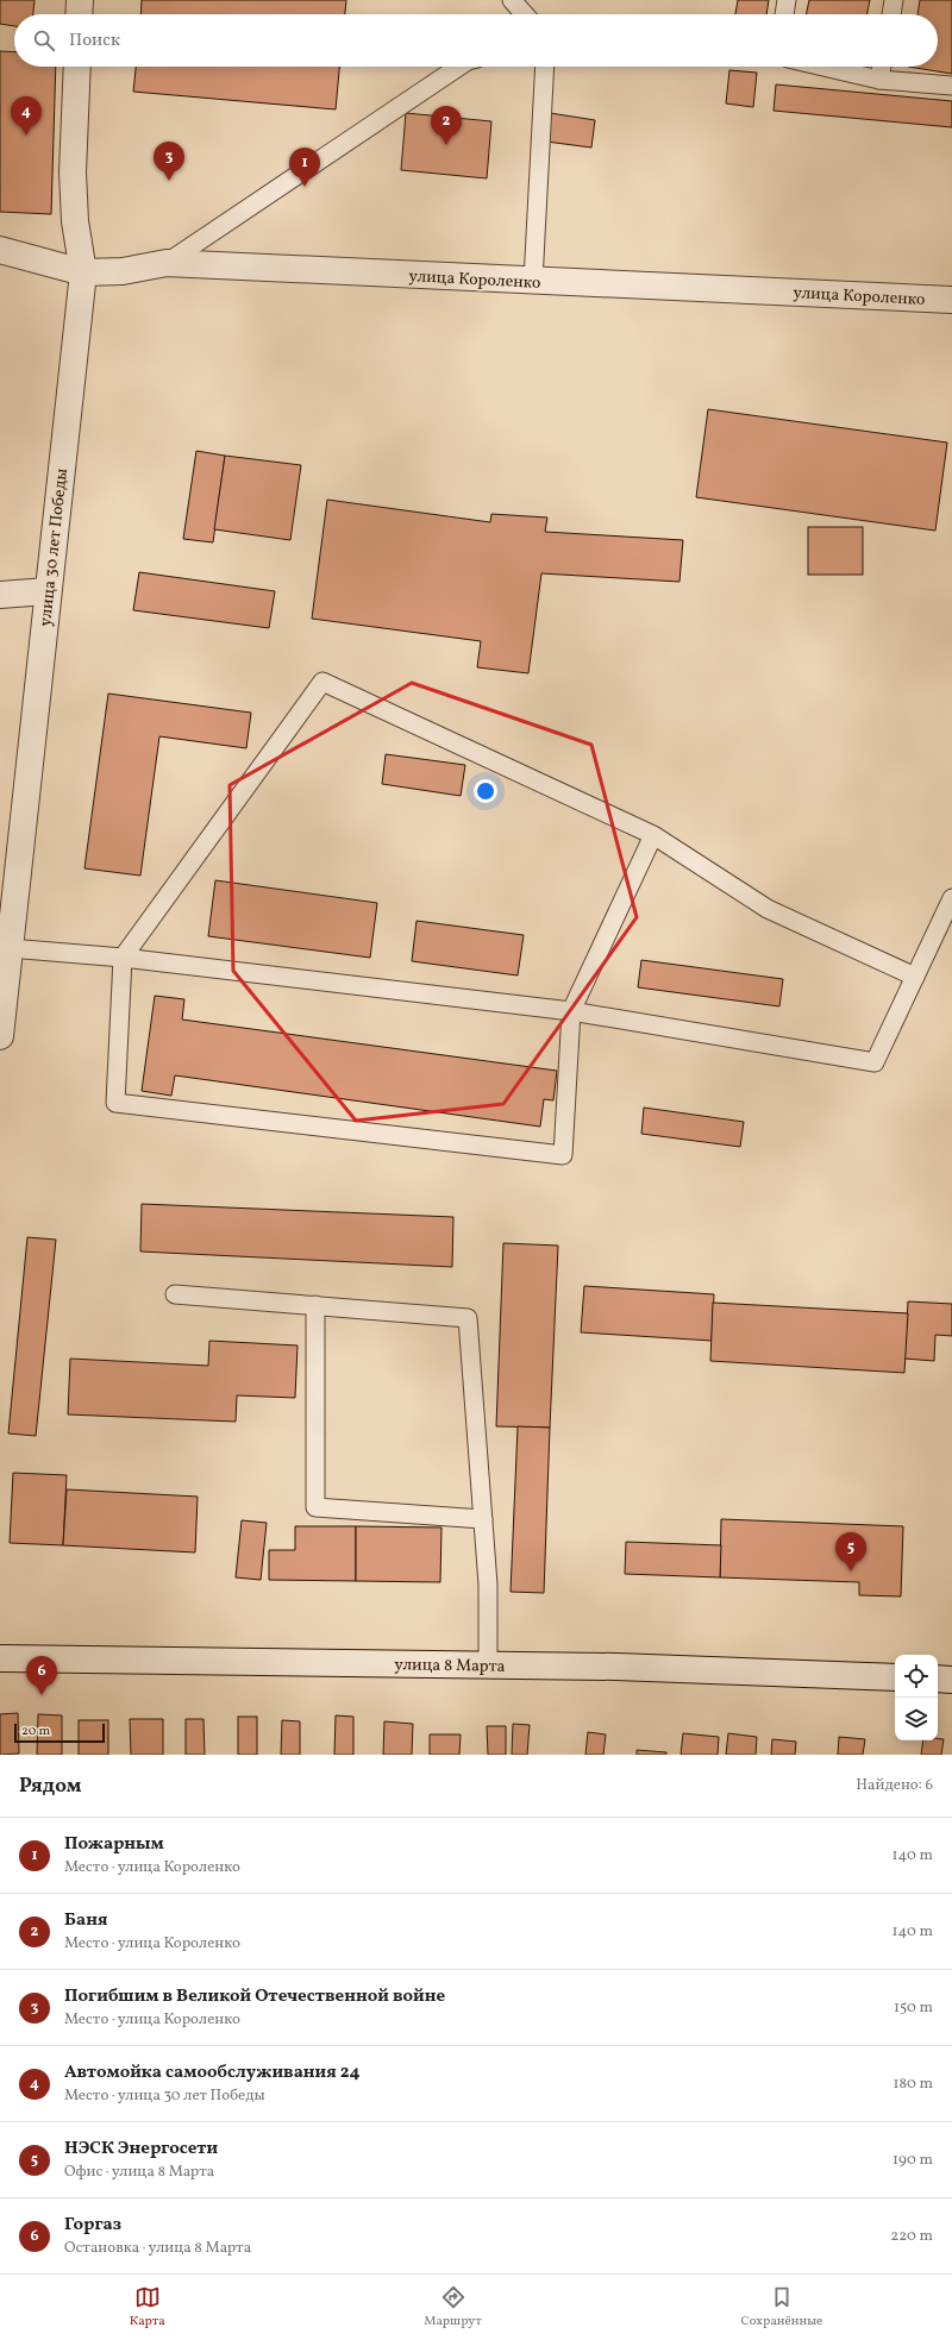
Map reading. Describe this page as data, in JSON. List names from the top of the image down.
{
  "streets": {
    "street": ["улица Короленко", "улица 30 лет Победы", "улица 8 Марта"]
  },
  "crossings": [
    ["улица Короленко", "улица 30 лет Победы"]
  ],
  "scale_bar": "20 m",
  "page": {
    "search": "Поиск",
    "pins": [
      "4",
      "2",
      "3",
      "1",
      "5",
      "6"
    ],
    "scale": "20 m",
    "heading": ["Рядом", "Найдено: 6"],
    "list": [
      {
        "mark": "1",
        "name": "Пожарным",
        "note": "Место · улица Короленко",
        "value": "140 m"
      },
      {
        "mark": "2",
        "name": "Баня",
        "note": "Место · улица Короленко",
        "value": "140 m"
      },
      {
        "mark": "3",
        "name": "Погибшим в Великой Отечественной войне",
        "note": "Место · улица Короленко",
        "value": "150 m"
      },
      {
        "mark": "4",
        "name": "Автомойка самообслуживания 24",
        "note": "Место · улица 30 лет Победы",
        "value": "180 m"
      },
      {
        "mark": "5",
        "name": "НЭСК Энергосети",
        "note": "Офис · улица 8 Марта",
        "value": "190 m"
      },
      {
        "mark": "6",
        "name": "Горгаз",
        "note": "Остановка · улица 8 Марта",
        "value": "220 m"
      }
    ],
    "nav": ["Карта", "Маршрут", "Сохранённые"]
  }
}
